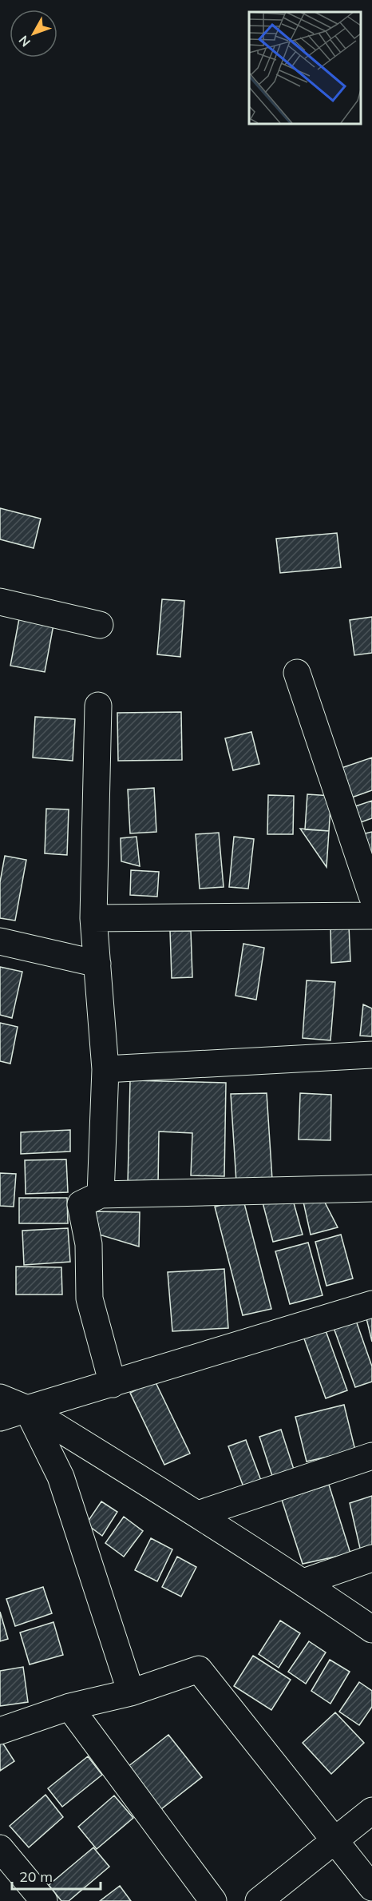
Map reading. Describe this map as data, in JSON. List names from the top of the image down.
{
  "scale_bar": "20 m",
  "north": "bottom left"
}
